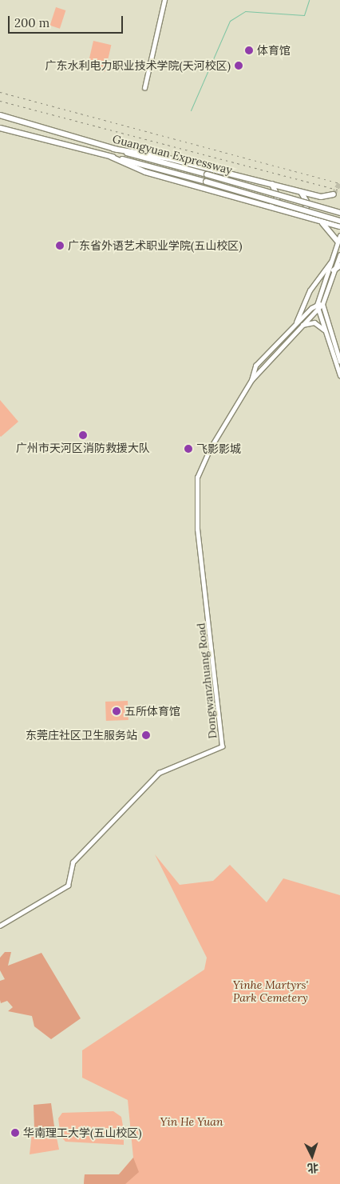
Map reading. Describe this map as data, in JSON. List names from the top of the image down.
{
  "streets": {
    "highway": ["Guangyuan Expressway"],
    "street": ["Dongwanzhuang Road"]
  },
  "parks": ["Yinhe Martyrs' Park Cemetery", "Yin He Yuan"],
  "places": [
    "体育馆",
    "广东水利电力职业技术学院(天河校区)",
    "广东省外语艺术职业学院(五山校区)",
    "广州市天河区消防救援大队",
    "飞影影城",
    "五所体育馆",
    "东莞庄社区卫生服务站",
    "华南理工大学(五山校区)"
  ],
  "scale_bar": "200 m",
  "north": "bottom"
}
